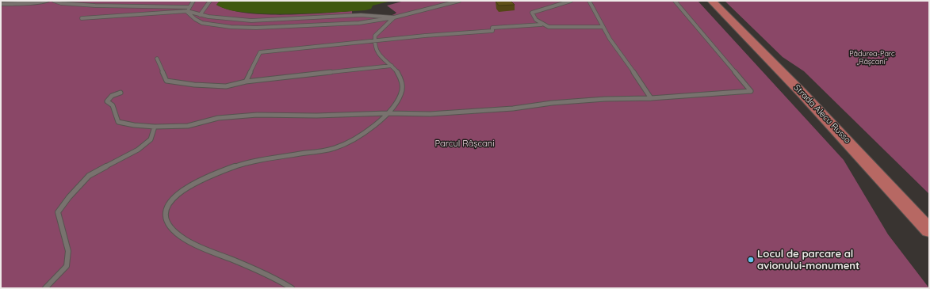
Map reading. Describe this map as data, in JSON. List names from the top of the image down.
{
  "streets": {
    "main road": ["Strada Alecu Russo"]
  },
  "parks": ["Pădurea-Parc „Râșcani”", "Parcul Râșcani"],
  "places": ["Locul de parcare al avionului-monument"]
}
